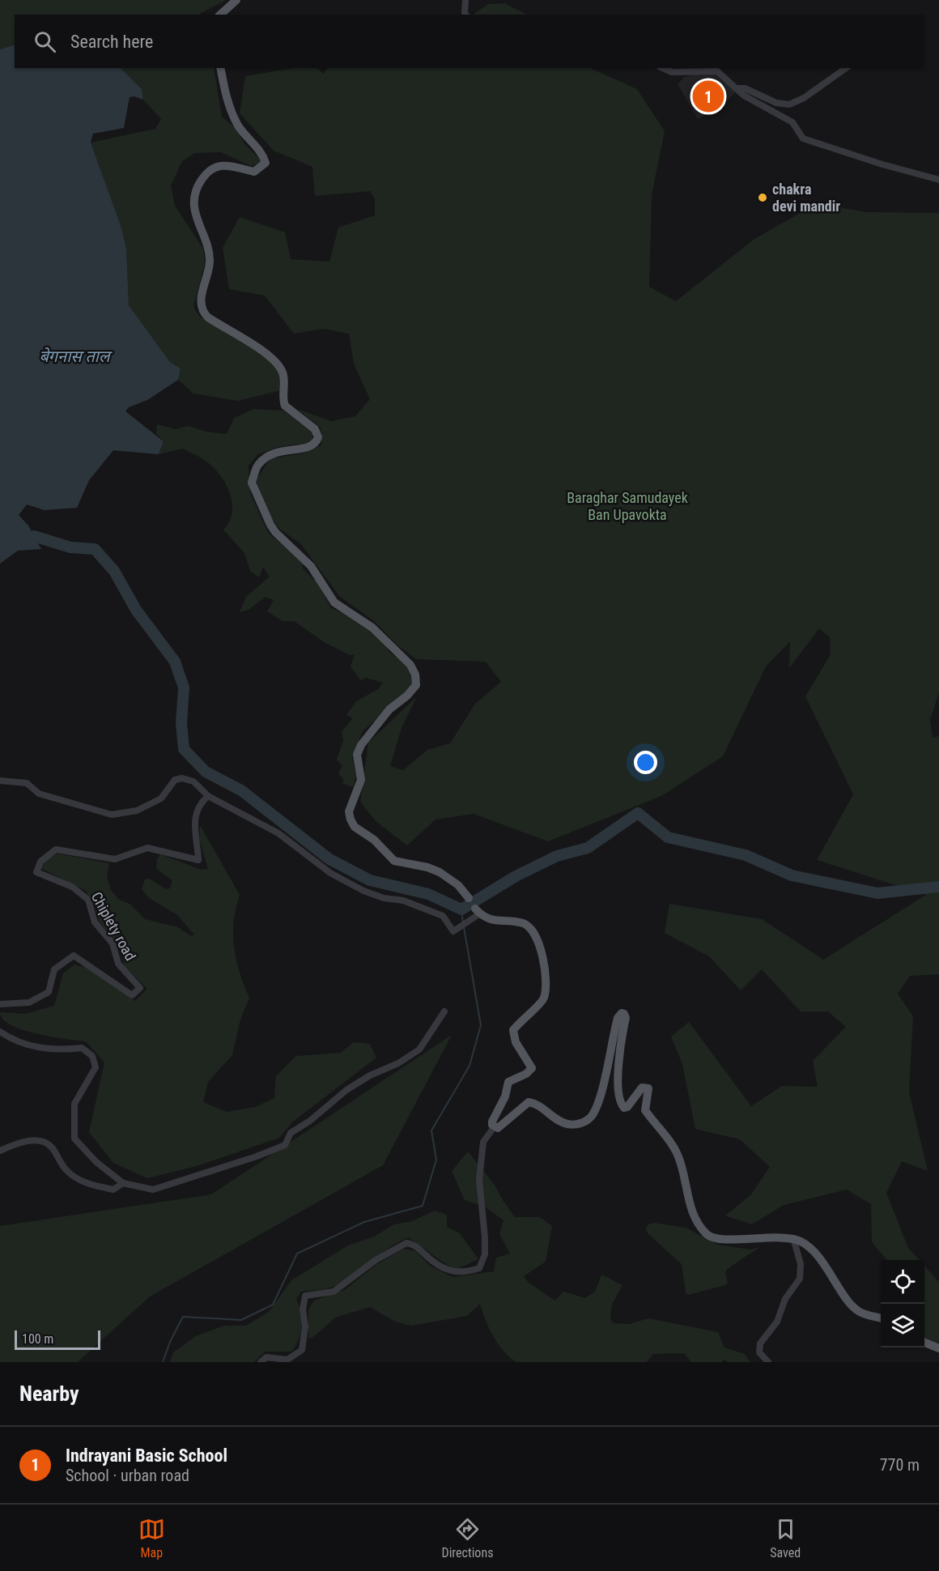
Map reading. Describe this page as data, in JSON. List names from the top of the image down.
{
  "streets": {
    "street": ["Chiplety road"]
  },
  "water": ["बेगनास ताल"],
  "parks": ["Baraghar Samudayek Ban Upavokta"],
  "places": ["chakra devi mandir"],
  "scale_bar": "100 m",
  "page": {
    "search": "Search here",
    "pins": "1",
    "scale": "100 m",
    "heading": "Nearby",
    "list": [
      {
        "mark": "1",
        "name": "Indrayani Basic School",
        "note": "School · urban road",
        "value": "770 m"
      }
    ],
    "nav": ["Map", "Directions", "Saved"]
  }
}
